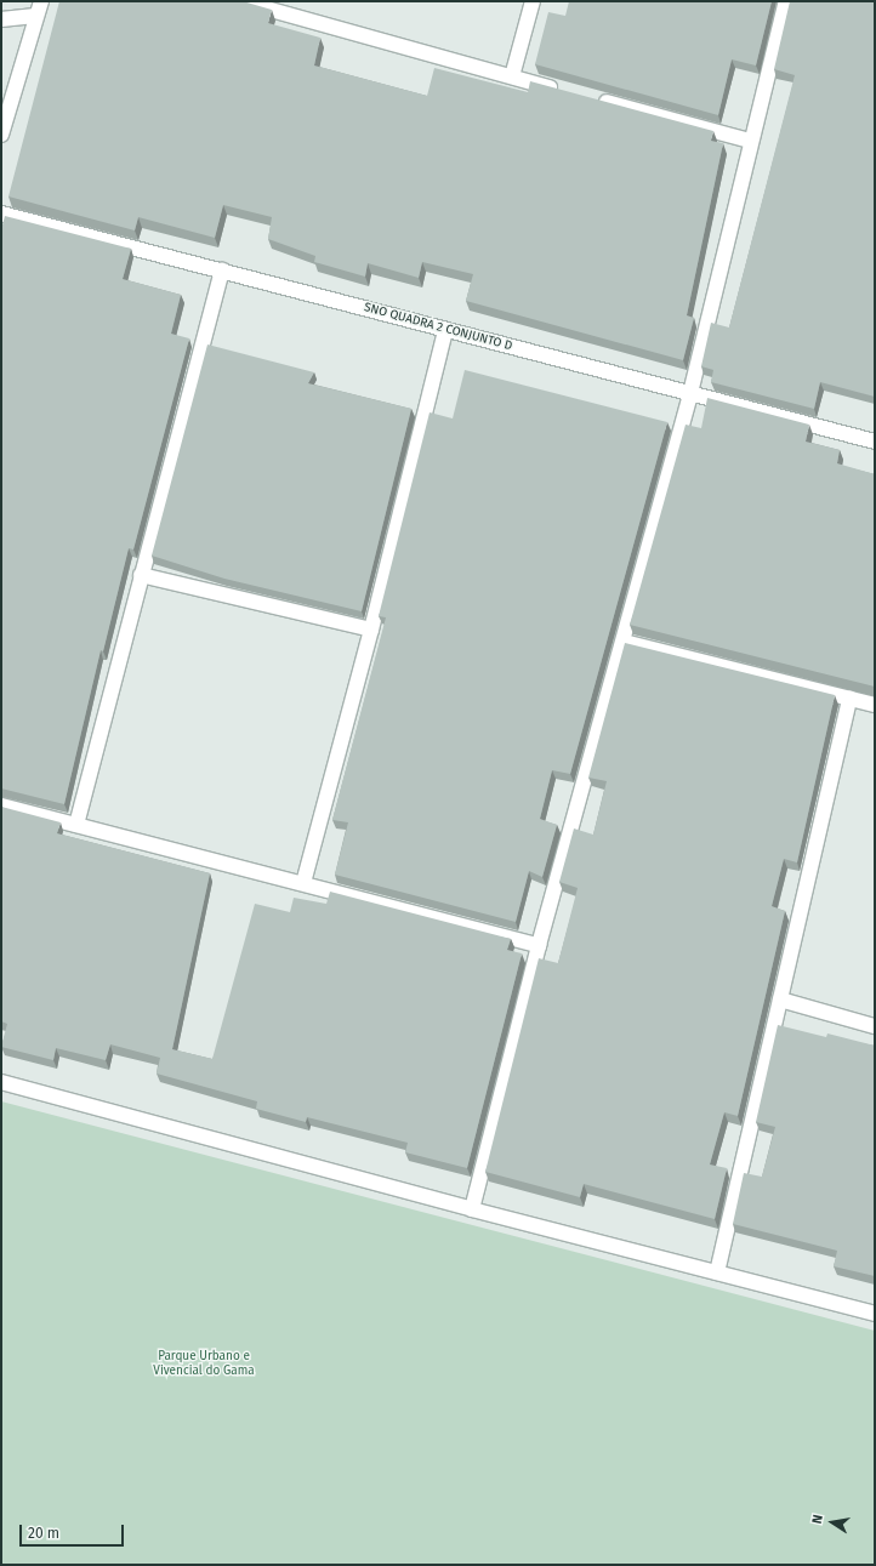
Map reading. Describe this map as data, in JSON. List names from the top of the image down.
{
  "streets": {
    "street": ["SNO QUADRA 2 CONJUNTO D"]
  },
  "parks": ["Parque Urbano e Vivencial do Gama"],
  "scale_bar": "20 m",
  "north": "left"
}
